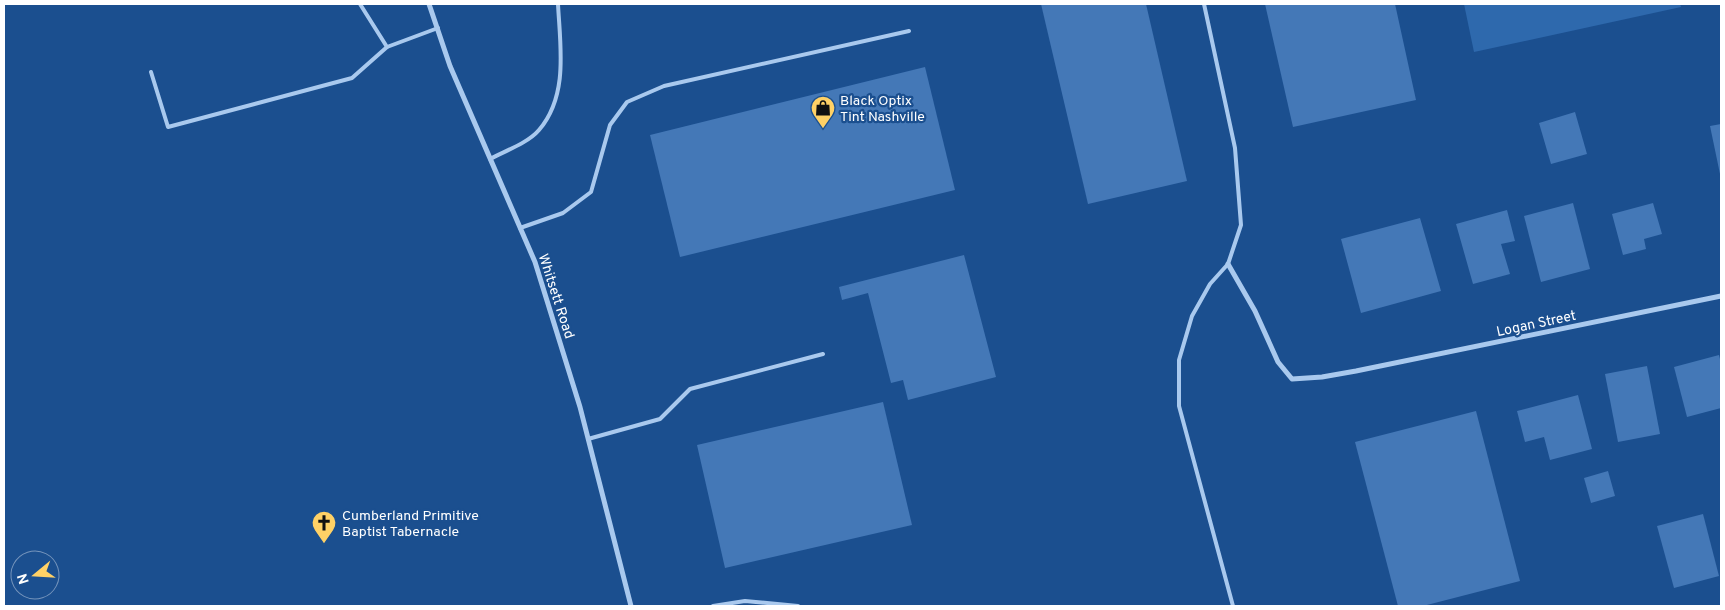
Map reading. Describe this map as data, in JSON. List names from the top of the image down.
{
  "streets": {
    "street": ["Whitsett Road", "Logan Street"]
  },
  "places": {
    "shop": ["Black Optix Tint Nashville"],
    "church": ["Cumberland Primitive Baptist Tabernacle"]
  },
  "north": "left"
}
